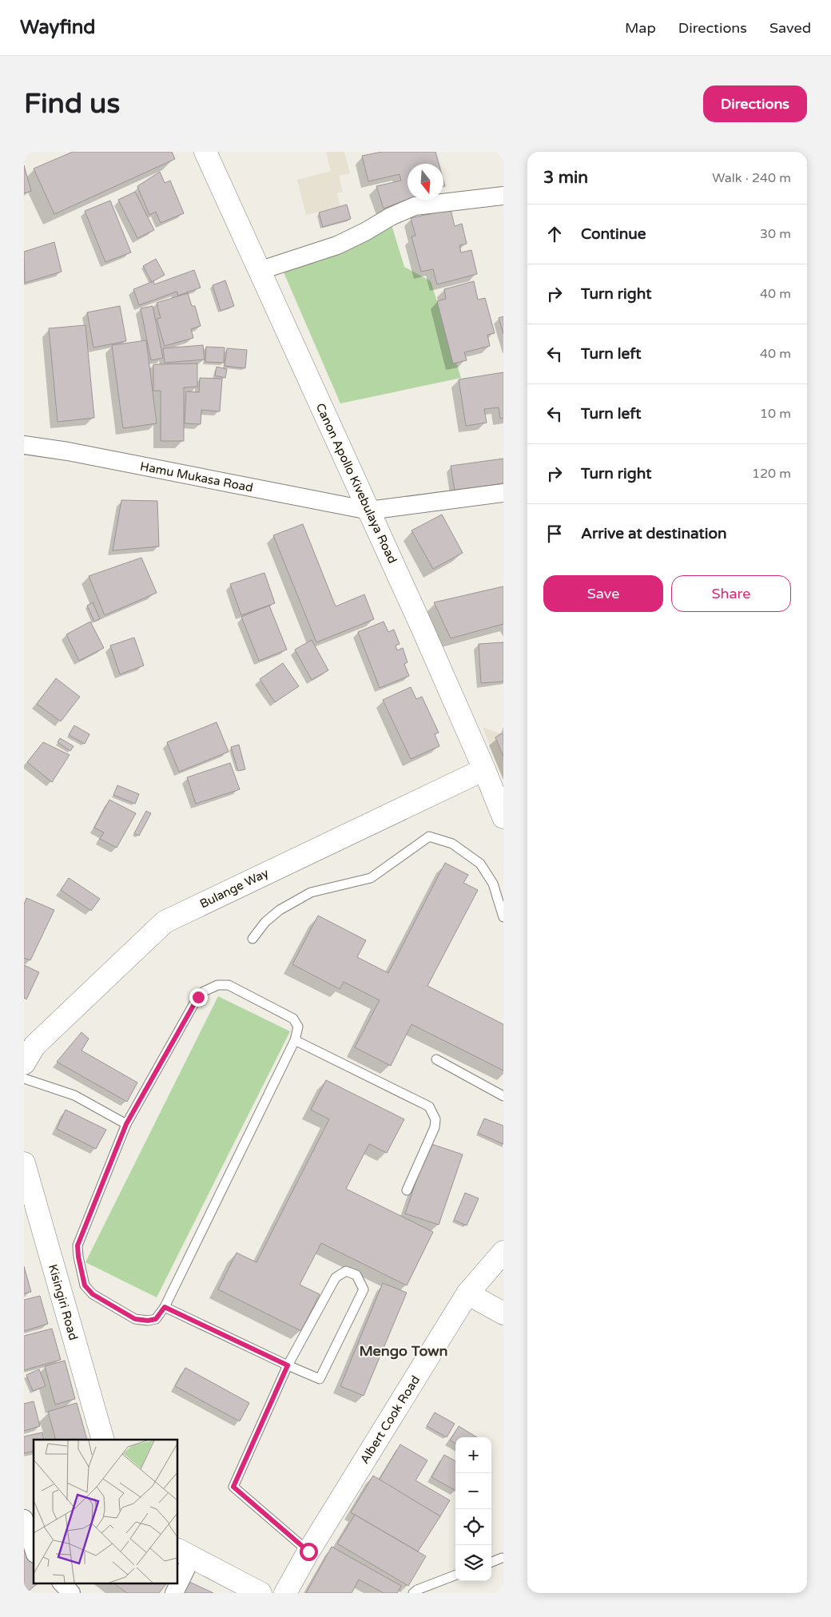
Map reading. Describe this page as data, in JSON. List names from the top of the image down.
{
  "streets": {
    "main road": [
      "Canon Apollo Kivebulaya Road",
      "Bulange Way",
      "Kisingiri Road",
      "Albert Cook Road"
    ],
    "street": ["Hamu Mukasa Road"]
  },
  "crossings": [
    ["Hamu Mukasa Road", "Canon Apollo Kivebulaya Road"],
    ["Canon Apollo Kivebulaya Road", "Bulange Way"]
  ],
  "districts": ["Mengo Town"],
  "north": "bottom",
  "page": {
    "header": "Wayfind",
    "nav": ["Map", "Directions", "Saved"],
    "buttons": [
      "Directions",
      ["Save", "Share"]
    ],
    "title": "Find us",
    "heading": ["3 min", "Walk · 240 m"],
    "list": [
      ["Continue", "30 m"],
      ["Turn right", "40 m"],
      ["Turn left", "40 m"],
      ["Turn left", "10 m"],
      ["Turn right", "120 m"],
      "Arrive at destination"
    ],
    "map_buttons": ["+", "−"]
  }
}
